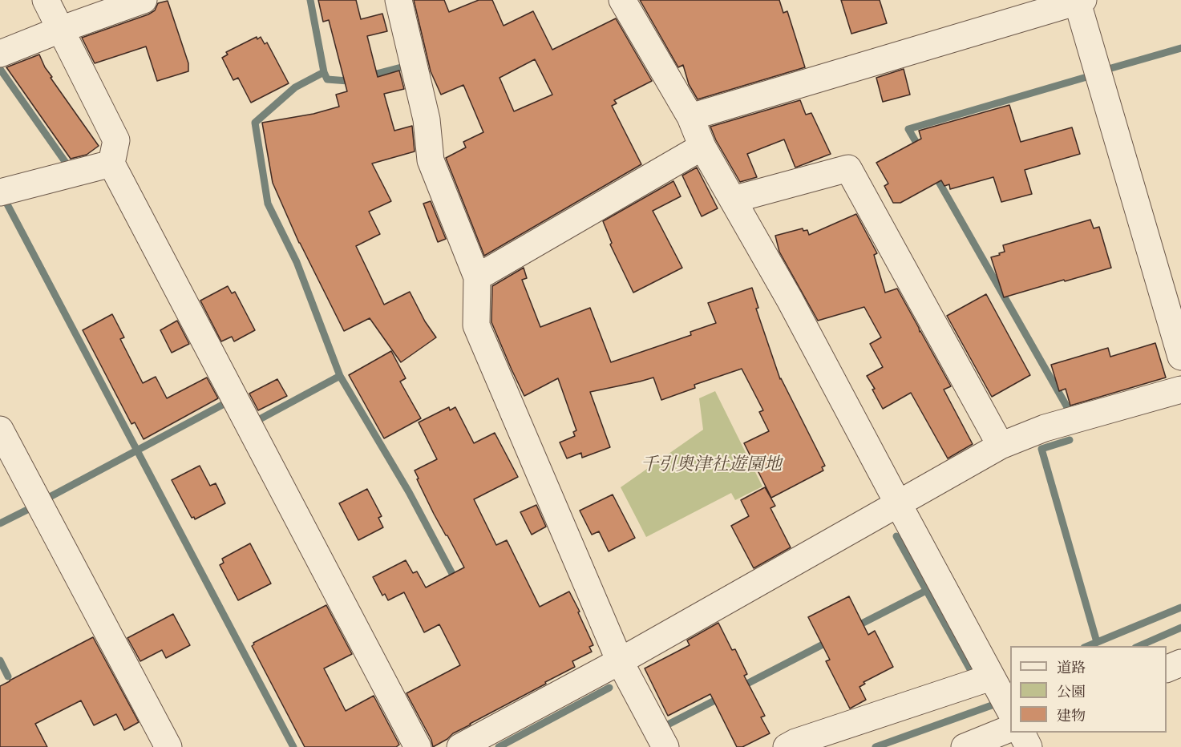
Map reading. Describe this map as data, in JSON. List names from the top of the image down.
{
  "parks": ["千引奥津社遊園地"],
  "legend": ["道路", "公園", "建物"]
}
